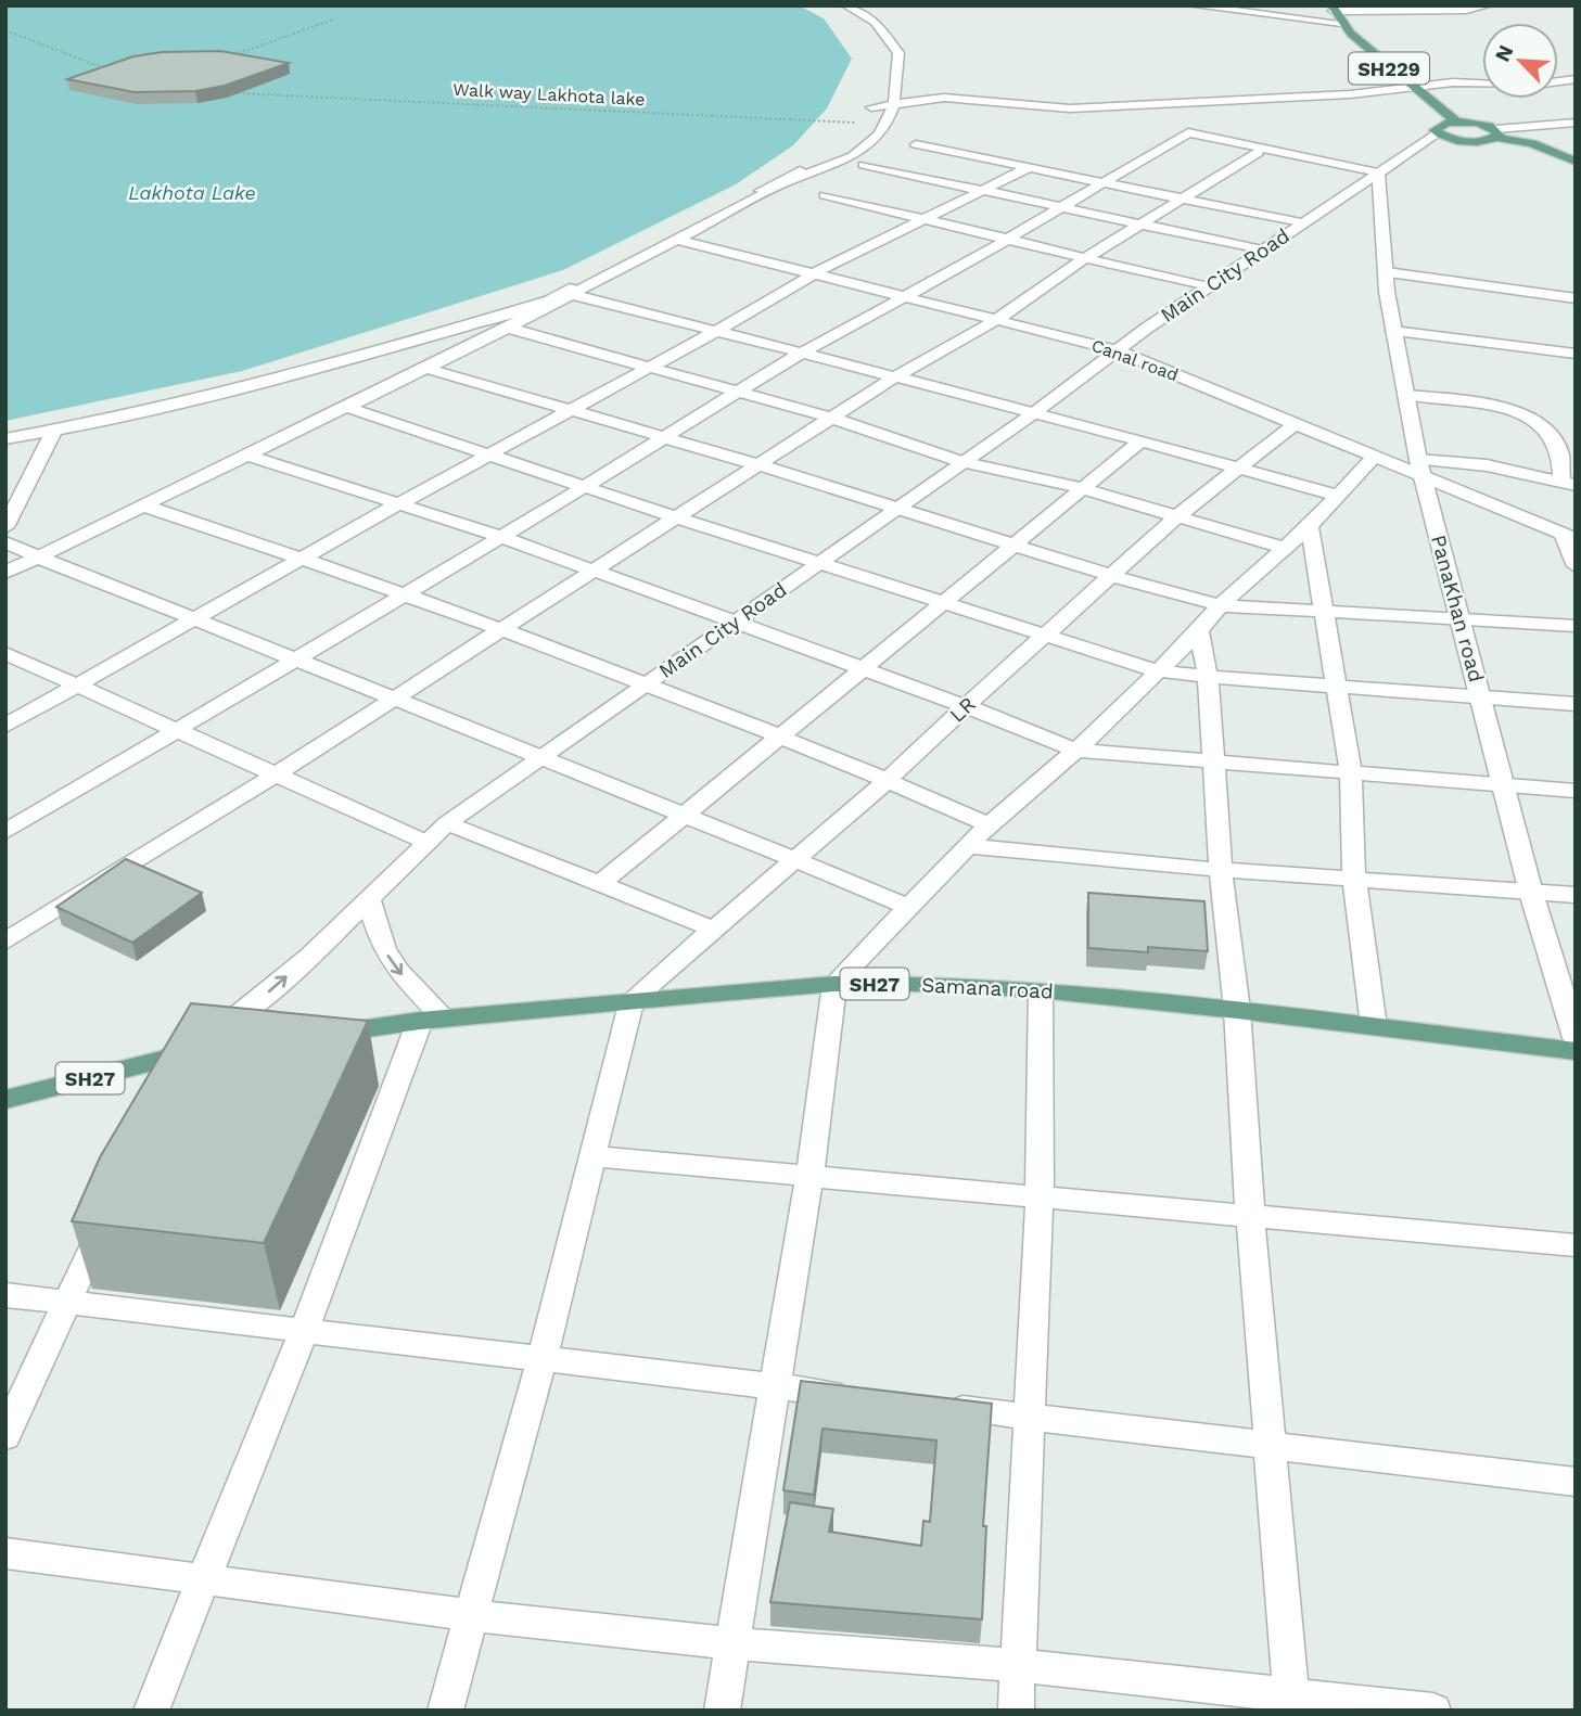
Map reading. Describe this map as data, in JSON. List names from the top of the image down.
{
  "streets": {
    "main road": [
      "SH229",
      "Main City Road",
      "SH27",
      "Samana road"
    ],
    "street": ["Canal road", "PanaKhan road", "LR"],
    "path": ["Walk way Lakhota lake"]
  },
  "crossings": [
    ["Main City Road", "Canal road"],
    ["Main City Road", "PanaKhan road"],
    ["Main City Road", "SH27"],
    ["Canal road", "PanaKhan road"],
    ["Canal road", "LR"],
    ["LR", "Samana road"]
  ],
  "water": ["Lakhota Lake"],
  "north": "top left"
}
